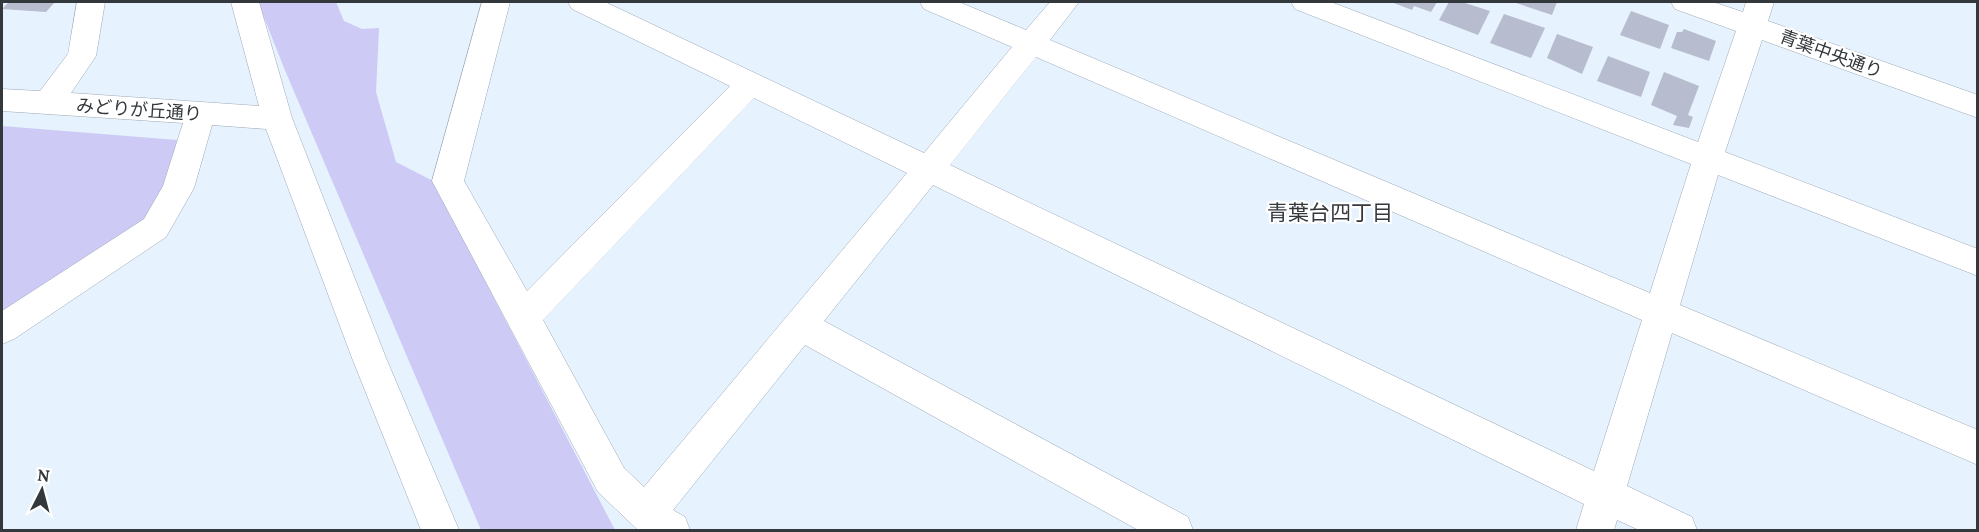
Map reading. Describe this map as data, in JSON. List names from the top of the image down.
{
  "streets": {
    "street": ["青葉中央通り", "みどりが丘通り"]
  },
  "districts": ["青葉台四丁目"],
  "north": "top"
}
